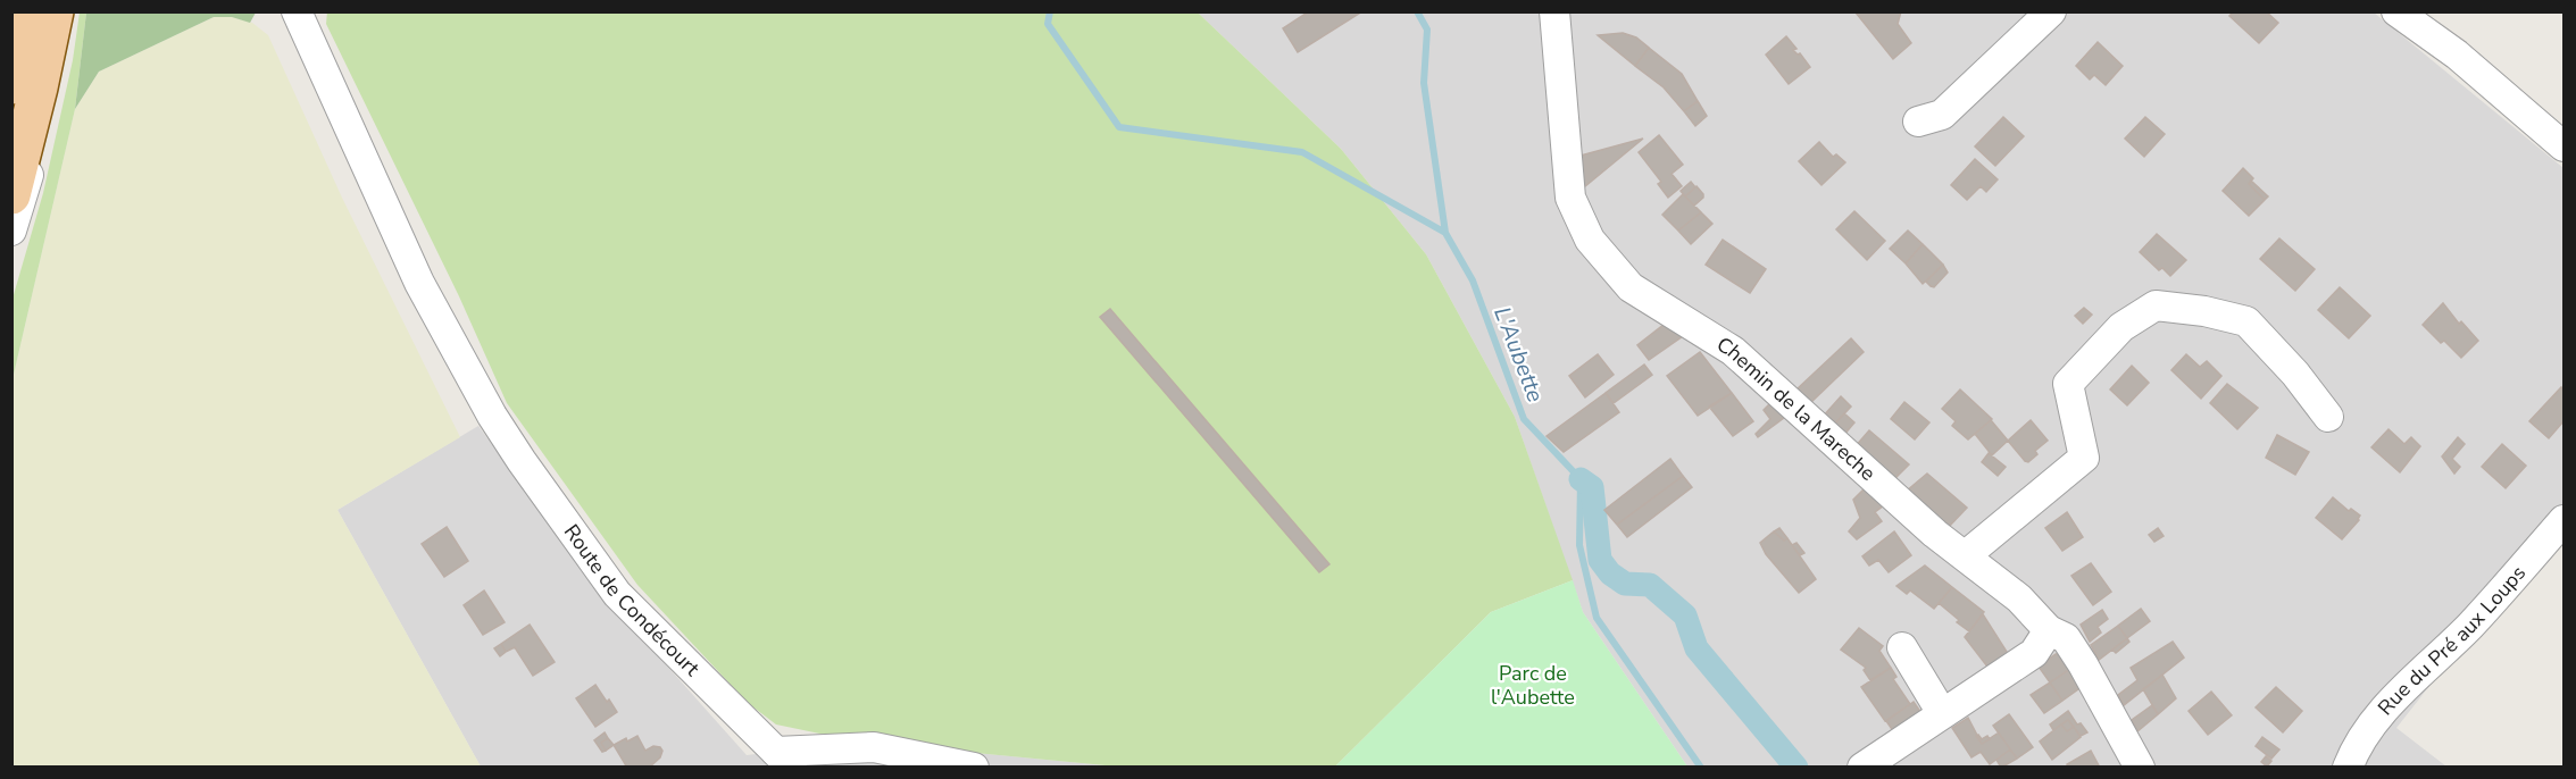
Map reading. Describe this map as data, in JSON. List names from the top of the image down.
{
  "streets": {
    "street": ["Chemin de la Mareche", "Route de Condécourt", "Rue du Pré aux Loups"]
  },
  "water": ["L'Aubette"],
  "parks": ["Parc de l'Aubette"]
}
